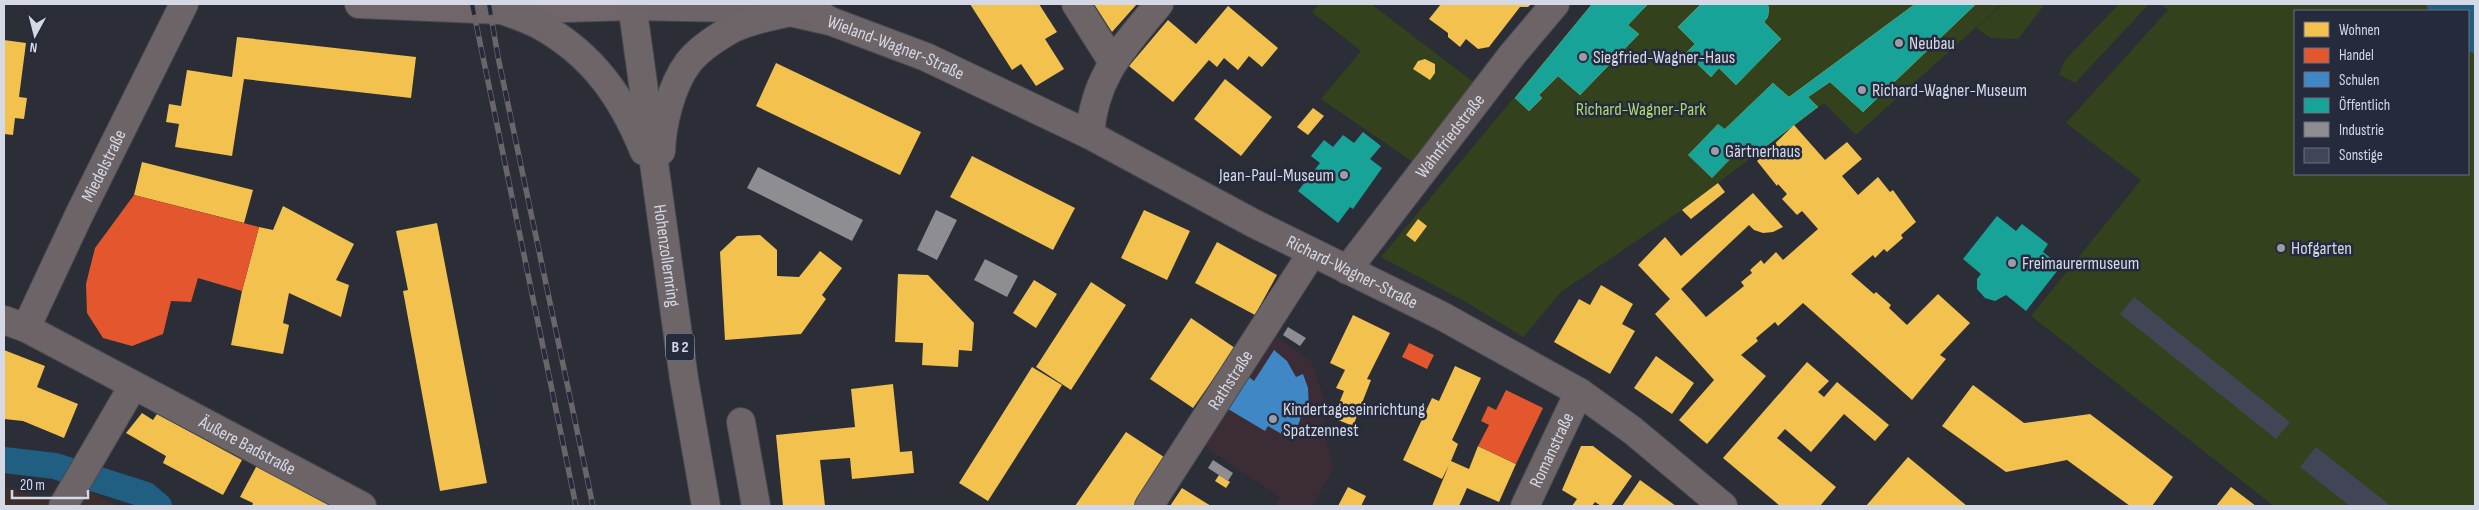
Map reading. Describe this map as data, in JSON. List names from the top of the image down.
{
  "streets": {
    "main road": ["Hohenzollernring", "B 2"],
    "street": [
      "Wieland-Wagner-Straße",
      "Wahnfriedstraße",
      "Miedelstraße",
      "Richard-Wagner-Straße",
      "Rathstraße",
      "Äußere Badstraße",
      "Romanstraße"
    ]
  },
  "crossings": [
    ["Wieland-Wagner-Straße", "Richard-Wagner-Straße"],
    ["Wahnfriedstraße", "Richard-Wagner-Straße"],
    ["Miedelstraße", "Äußere Badstraße"],
    ["Richard-Wagner-Straße", "Rathstraße"],
    ["Richard-Wagner-Straße", "Romanstraße"]
  ],
  "parks": ["Richard-Wagner-Park"],
  "places": [
    "Neubau",
    "Siegfried-Wagner-Haus",
    "Richard-Wagner-Museum",
    "Gärtnerhaus",
    "Jean-Paul-Museum",
    "Hofgarten",
    "Freimaurermuseum",
    "Kindertageseinrichtung Spatzennest"
  ],
  "legend": [
    "Wohnen",
    "Handel",
    "Schulen",
    "Öffentlich",
    "Industrie",
    "Sonstige"
  ],
  "scale_bar": "20 m",
  "north": "bottom"
}
